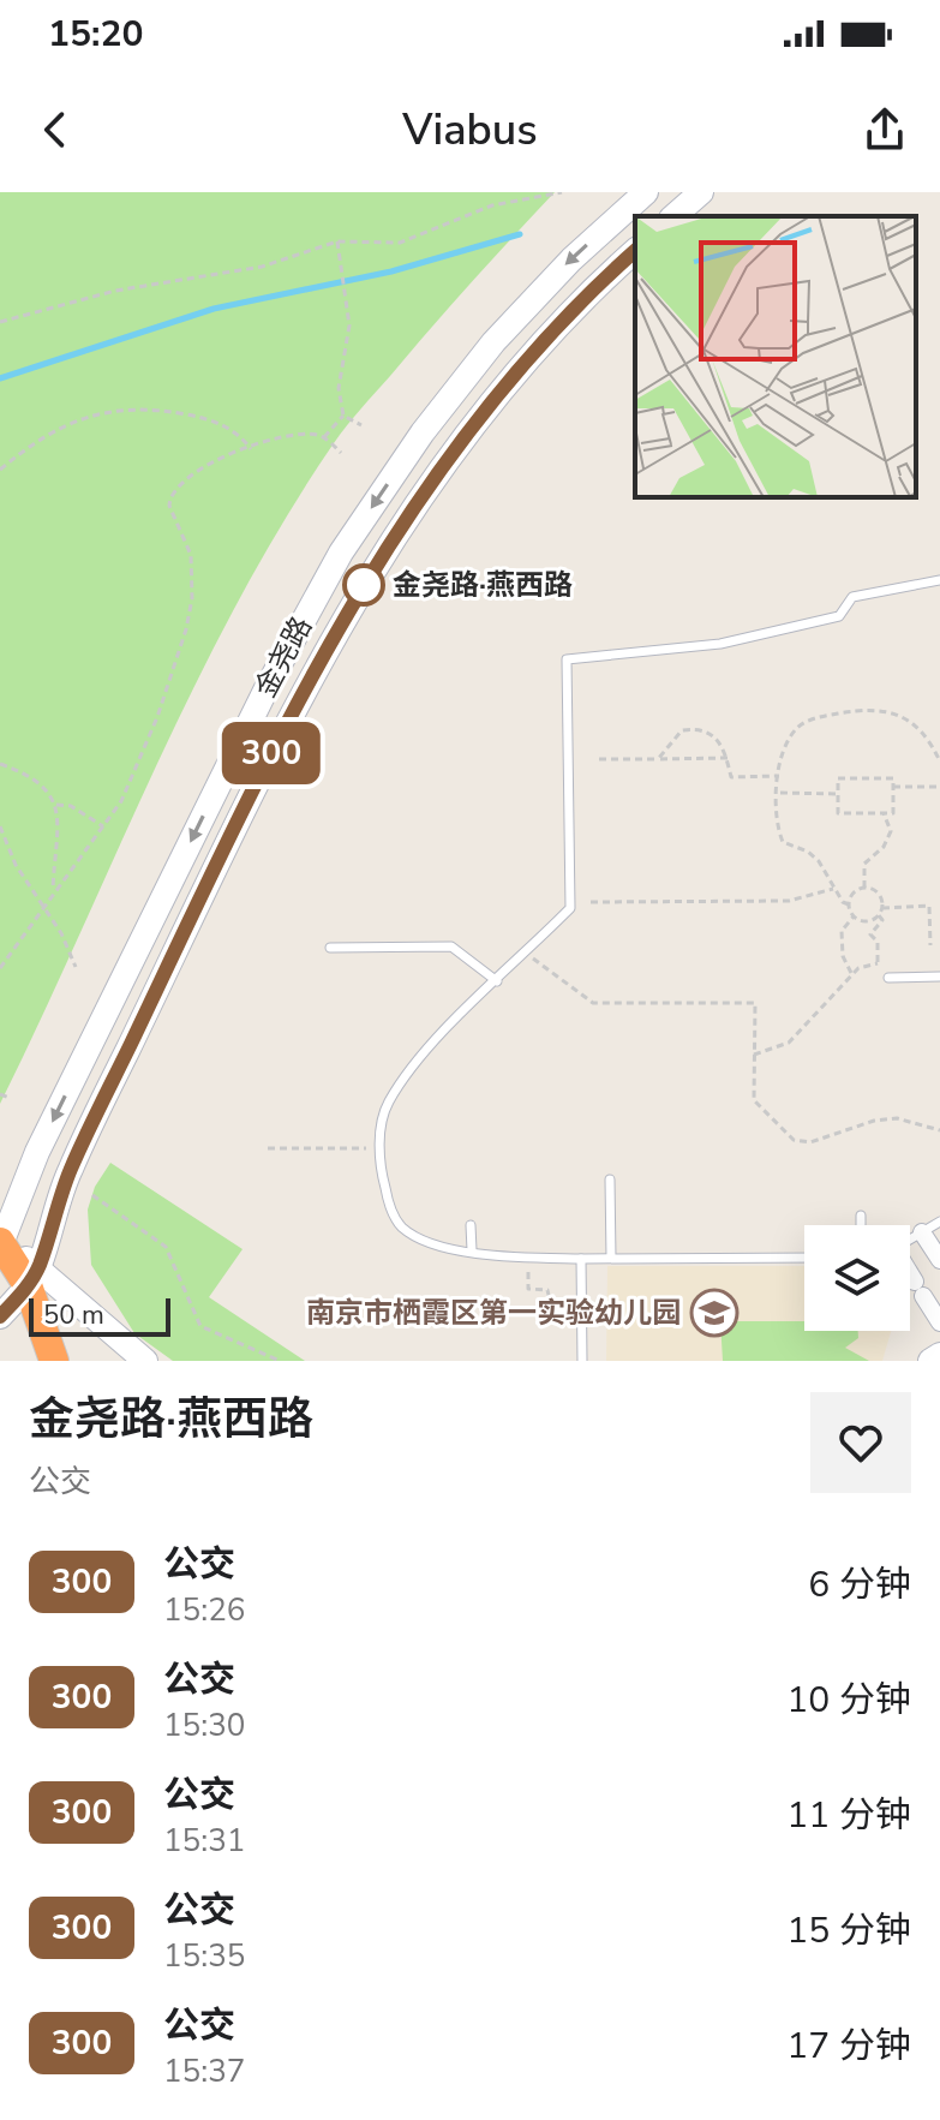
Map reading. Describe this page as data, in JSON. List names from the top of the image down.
{
  "streets": {
    "main road": ["金尧路"]
  },
  "places": {
    "other": ["金尧路·燕西路"],
    "school or university": ["南京市栖霞区第一实验幼儿园"]
  },
  "lines": ["bus line 300"],
  "scale_bar": "50 m",
  "page": {
    "status": "15:20",
    "header": "Viabus",
    "on_map": "300",
    "scale": "50 m",
    "heading": ["金尧路·燕西路", "公交"],
    "list": [
      {
        "mark": "300",
        "name": "公交",
        "note": "15:26",
        "value": "6 分钟"
      },
      {
        "mark": "300",
        "name": "公交",
        "note": "15:30",
        "value": "10 分钟"
      },
      {
        "mark": "300",
        "name": "公交",
        "note": "15:31",
        "value": "11 分钟"
      },
      {
        "mark": "300",
        "name": "公交",
        "note": "15:35",
        "value": "15 分钟"
      },
      {
        "mark": "300",
        "name": "公交",
        "note": "15:37",
        "value": "17 分钟"
      }
    ]
  }
}
